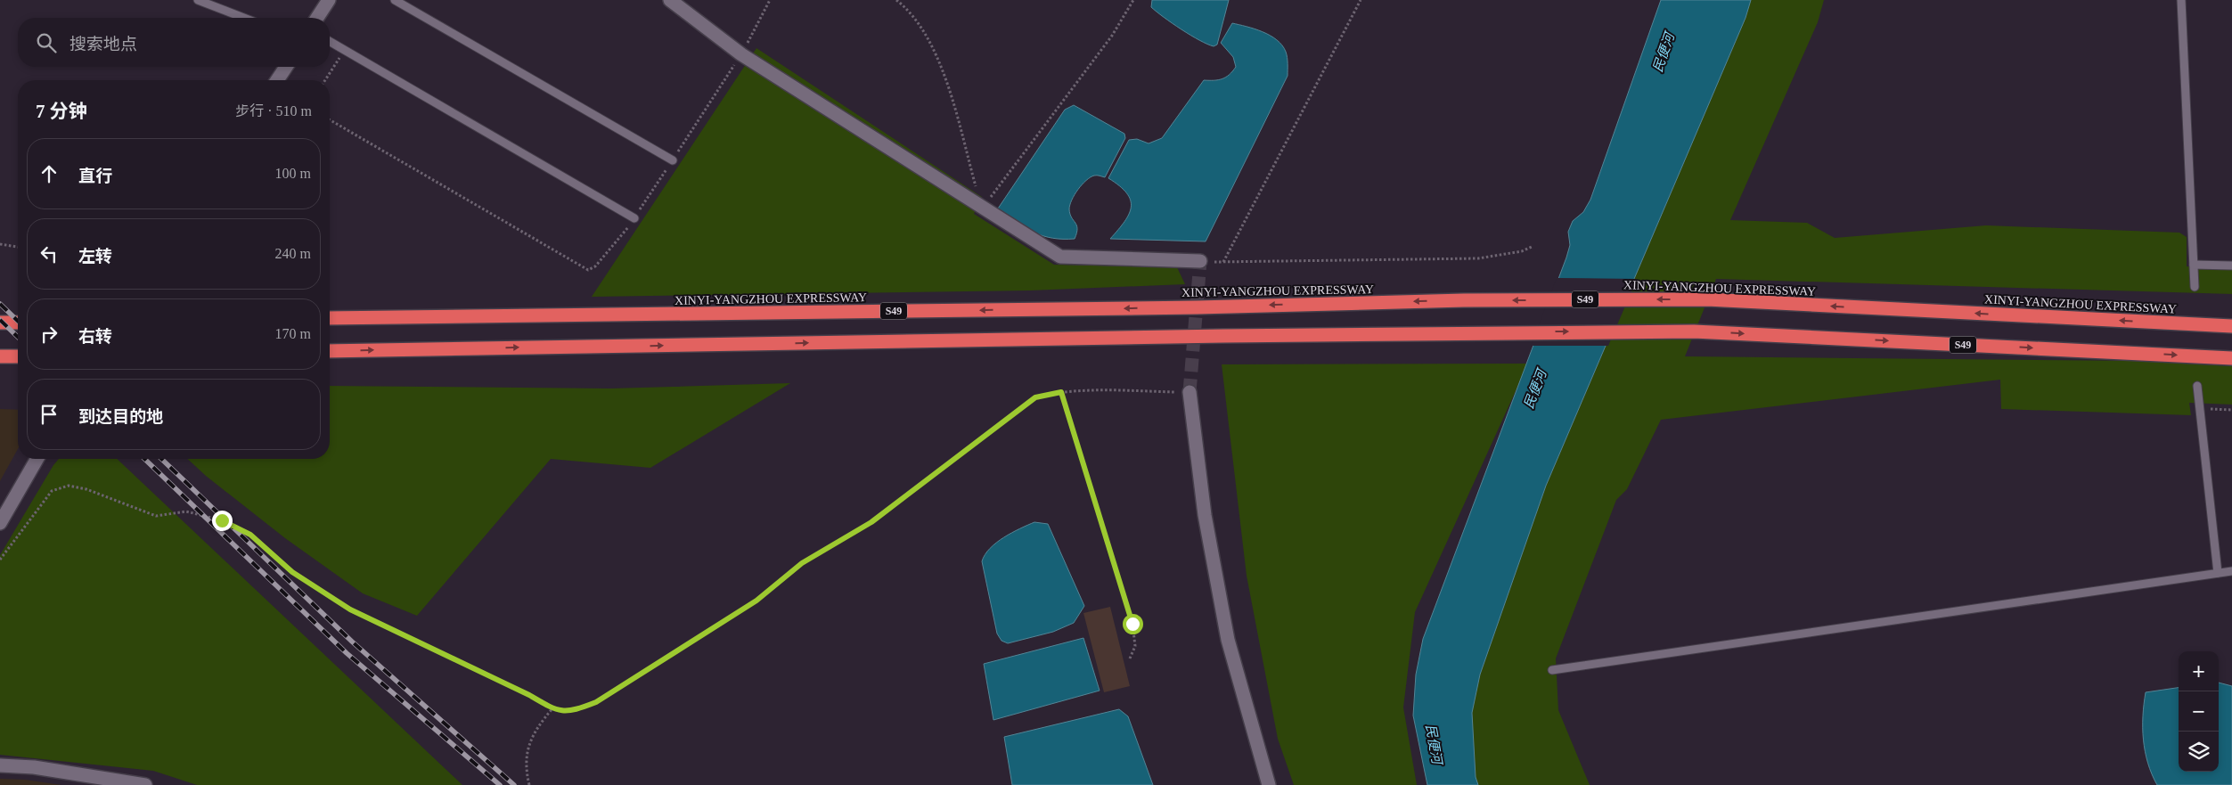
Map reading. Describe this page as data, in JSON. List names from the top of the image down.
{
  "streets": {
    "highway": ["XINYI-YANGZHOU EXPRESSWAY", "S49"]
  },
  "water": ["民便河"],
  "page": {
    "search": "搜索地点",
    "heading": ["7 分钟", "步行 · 510 m"],
    "list": [
      ["直行", "100 m"],
      ["左转", "240 m"],
      ["右转", "170 m"],
      "到达目的地"
    ],
    "map_buttons": ["+", "−"]
  }
}
